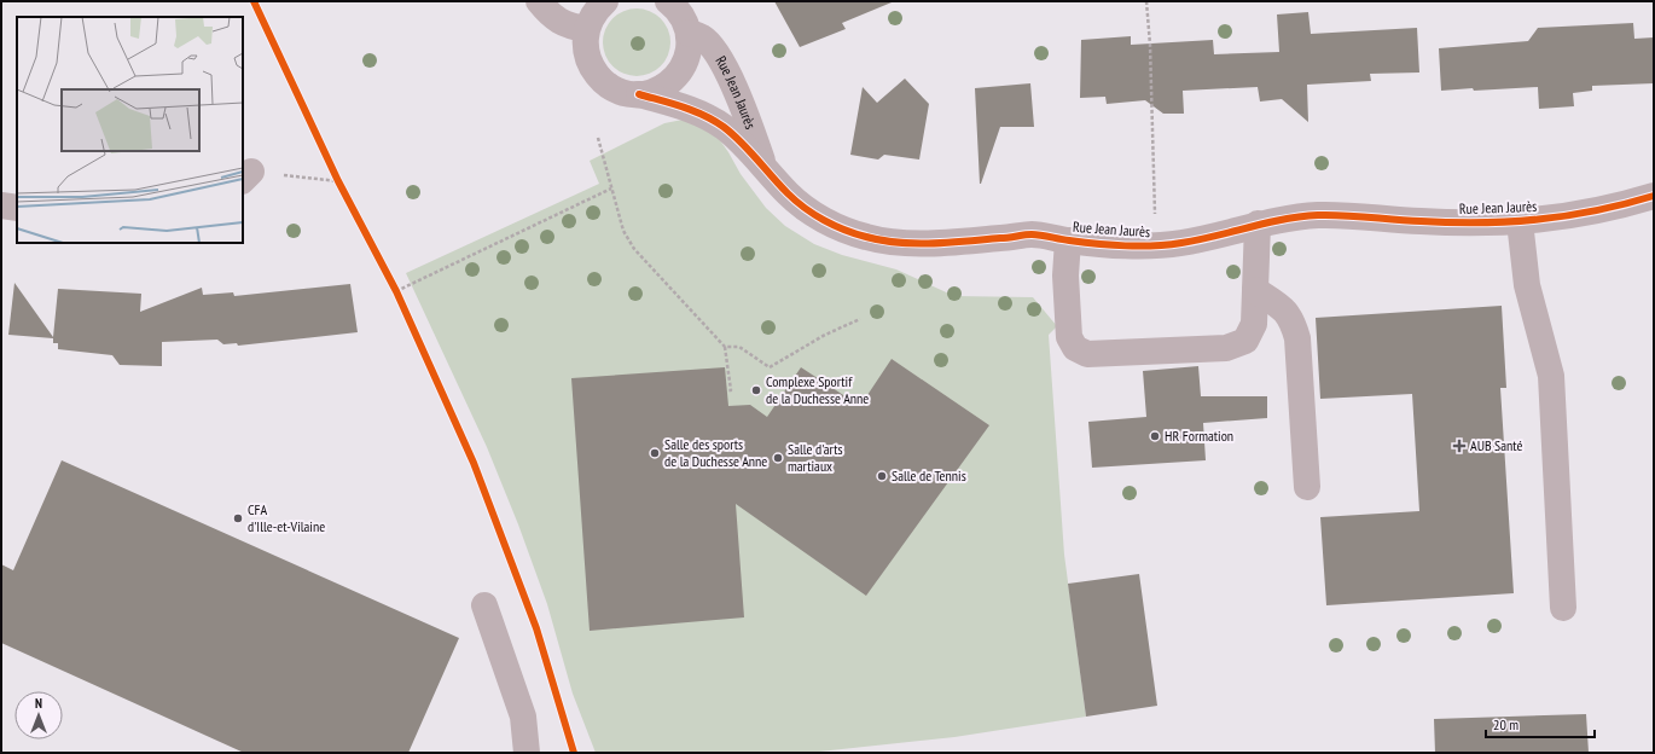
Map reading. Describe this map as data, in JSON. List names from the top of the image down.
{
  "streets": {
    "street": ["Rue Jean Jaurès"]
  },
  "places": {
    "other": [
      "Complexe Sportif de la Duchesse Anne",
      "HR Formation",
      "Salle des sports de la Duchesse Anne",
      "Salle d'arts martiaux",
      "Salle de Tennis",
      "CFA d'Ille-et-Vilaine"
    ],
    "health": ["AUB Santé"]
  },
  "scale_bar": "20 m",
  "north": "top"
}
